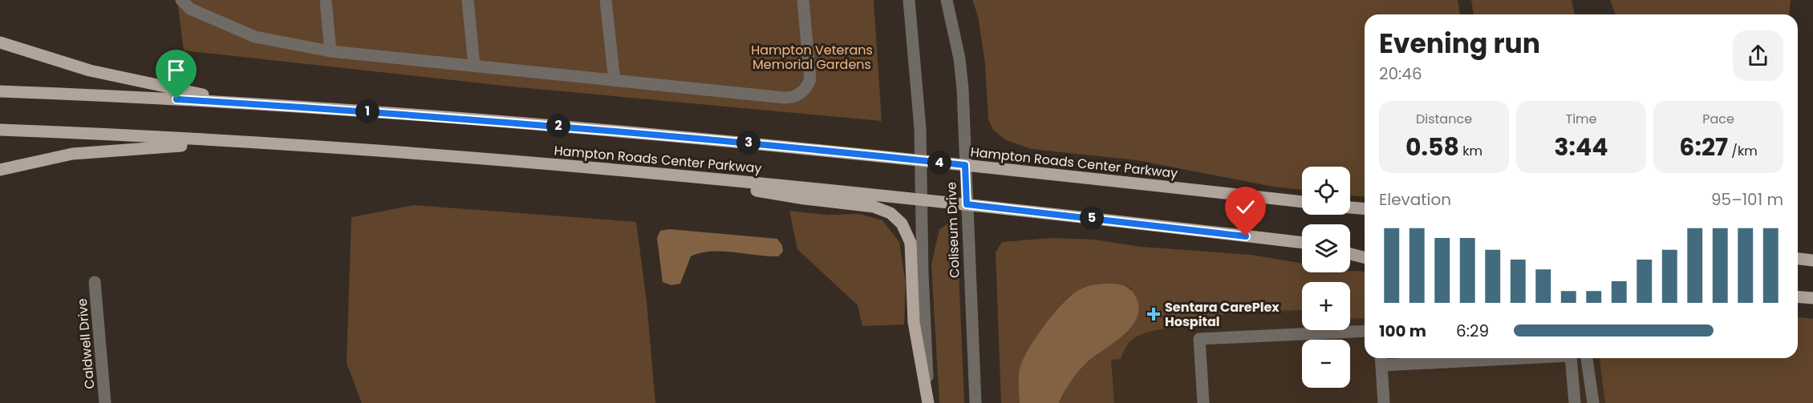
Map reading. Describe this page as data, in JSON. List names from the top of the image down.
{
  "streets": {
    "main road": ["Hampton Roads Center Parkway"],
    "street": ["Coliseum Drive", "Caldwell Drive"]
  },
  "crossings": [
    ["Hampton Roads Center Parkway", "Coliseum Drive"]
  ],
  "parks": ["Hampton Veterans Memorial Gardens"],
  "places": {
    "health": ["Sentara CarePlex Hospital"]
  },
  "page": {
    "heading": ["Evening run", "20:46"],
    "stats": [
      ["Distance", "0.58 km"],
      ["Time", "3:44"],
      ["Pace", "6:27 /km"]
    ],
    "pins": [
      "1",
      "2",
      "3",
      "4",
      "5"
    ],
    "map_buttons": ["+", "−"],
    "chart": ["Elevation", "95–101 m"],
    "list": [
      {
        "name": "100 m",
        "note": "6:29"
      }
    ]
  }
}
